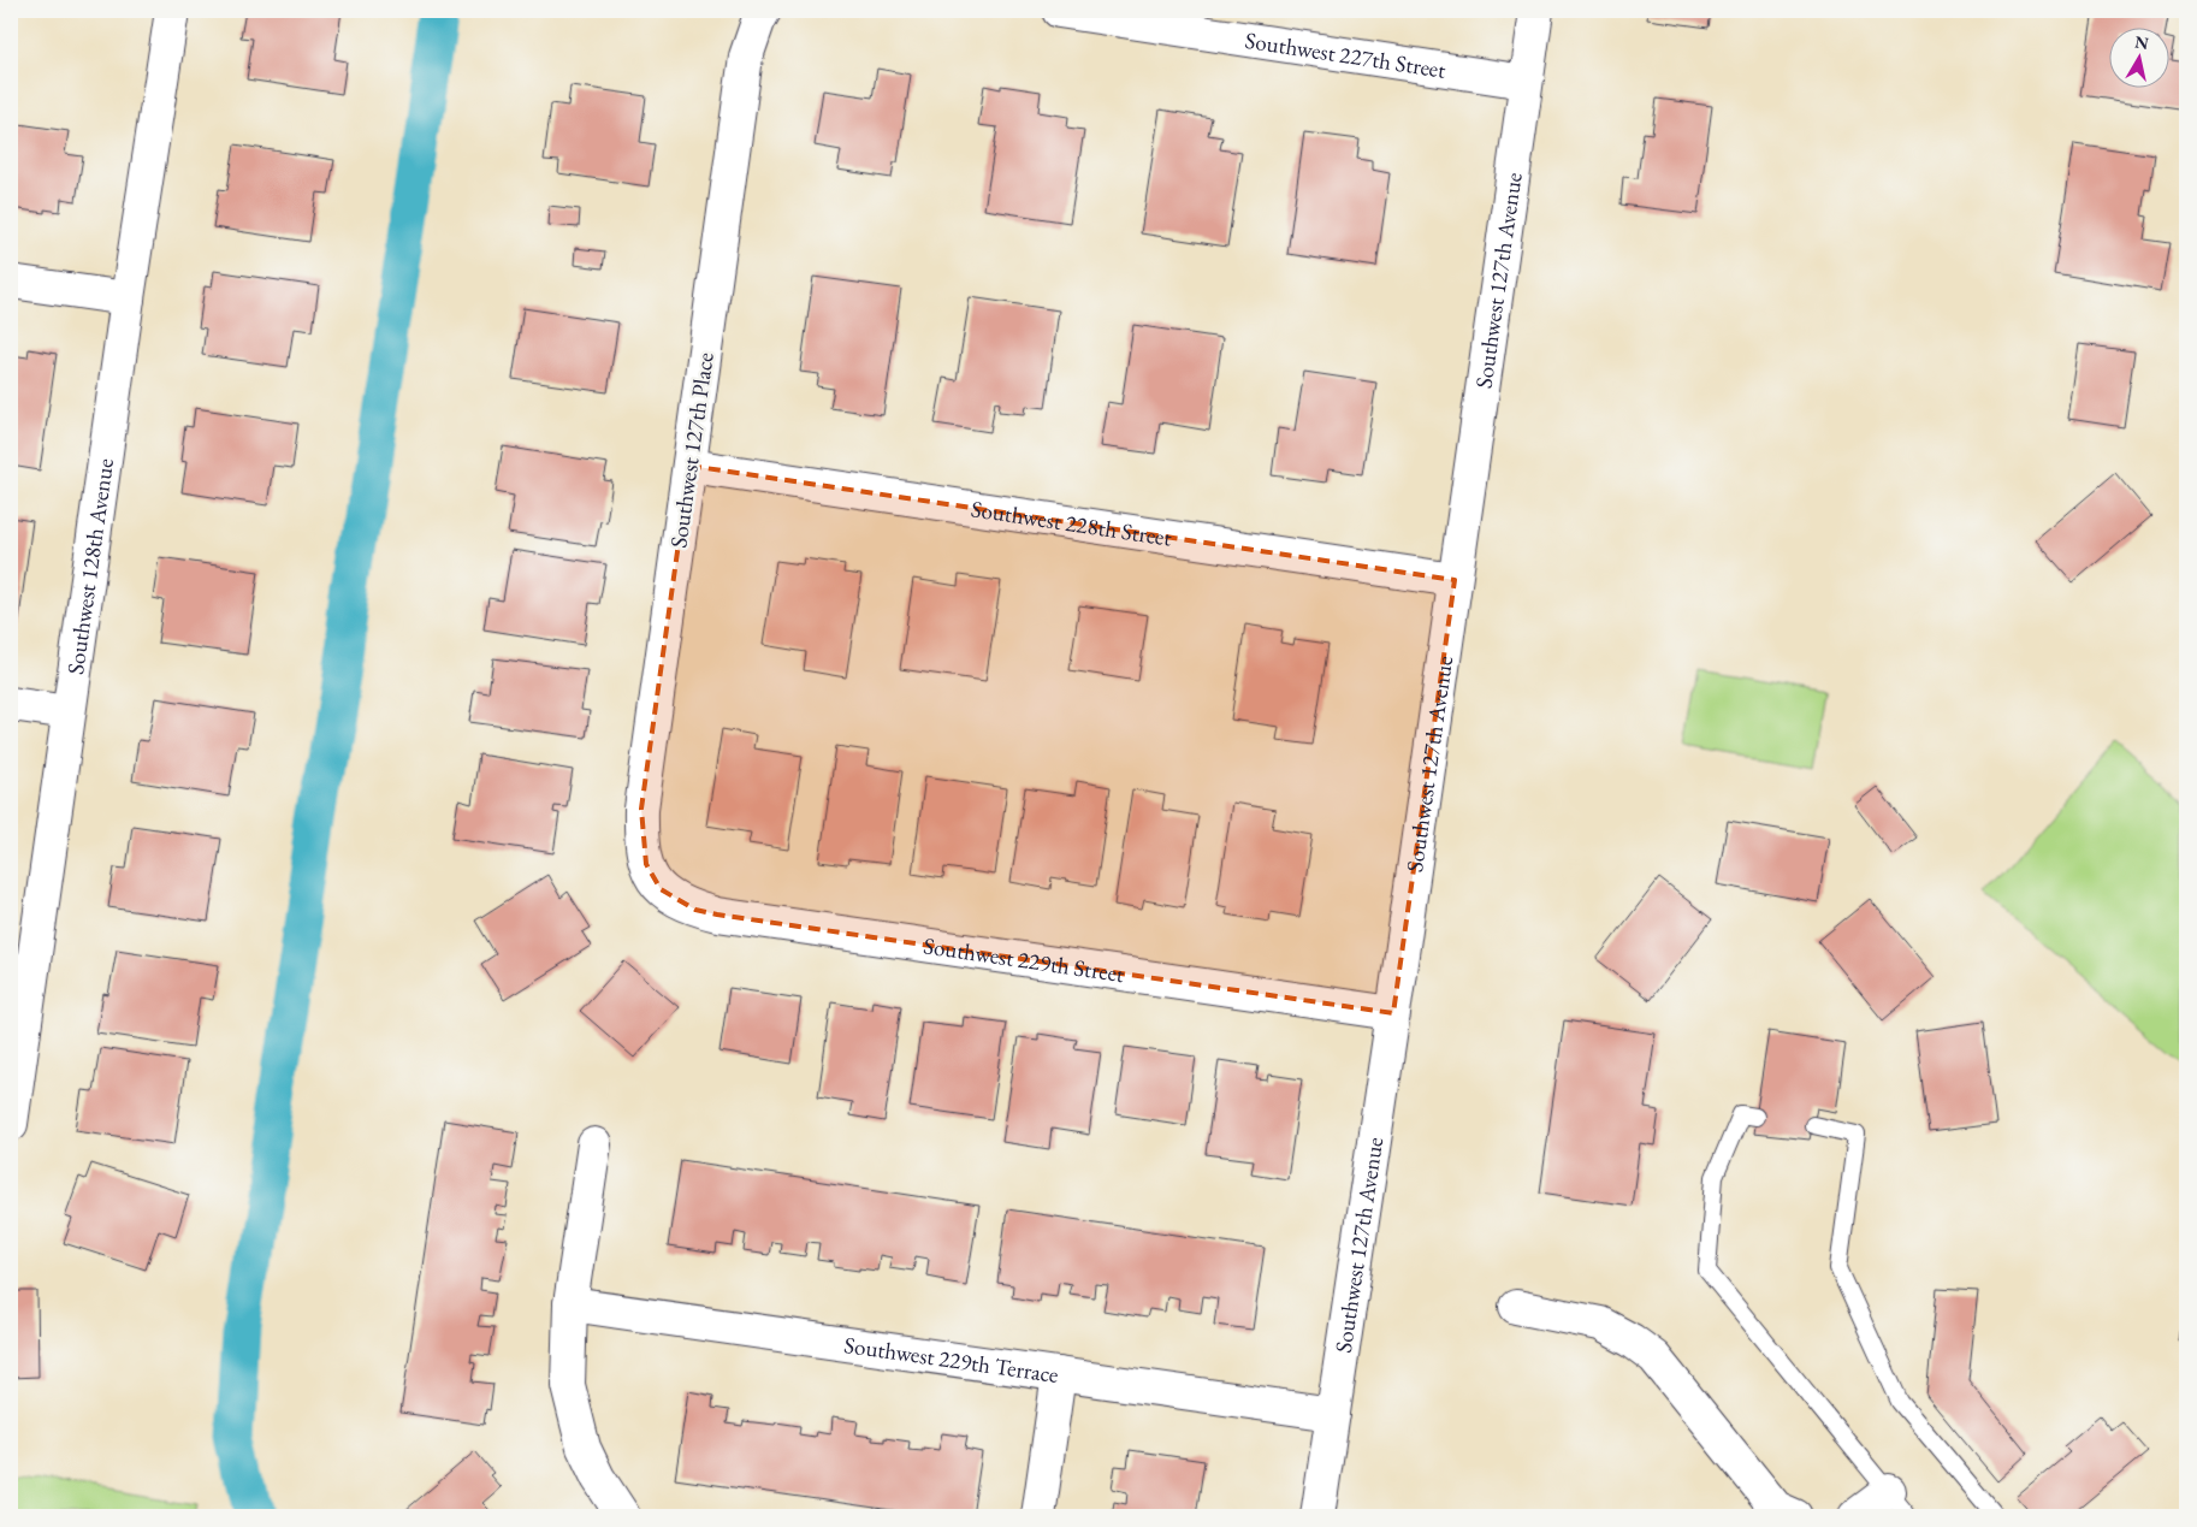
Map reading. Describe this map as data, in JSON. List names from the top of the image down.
{
  "streets": {
    "street": [
      "Southwest 227th Street",
      "Southwest 127th Avenue",
      "Southwest 127th Place",
      "Southwest 228th Street",
      "Southwest 128th Avenue",
      "Southwest 229th Street",
      "Southwest 229th Terrace"
    ]
  },
  "crossings": [
    ["Southwest 227th Street", "Southwest 127th Avenue"],
    ["Southwest 127th Avenue", "Southwest 228th Street"],
    ["Southwest 127th Avenue", "Southwest 229th Street"],
    ["Southwest 127th Avenue", "Southwest 229th Terrace"],
    ["Southwest 127th Place", "Southwest 228th Street"],
    ["Southwest 127th Place", "Southwest 229th Street"]
  ],
  "north": "top"
}
